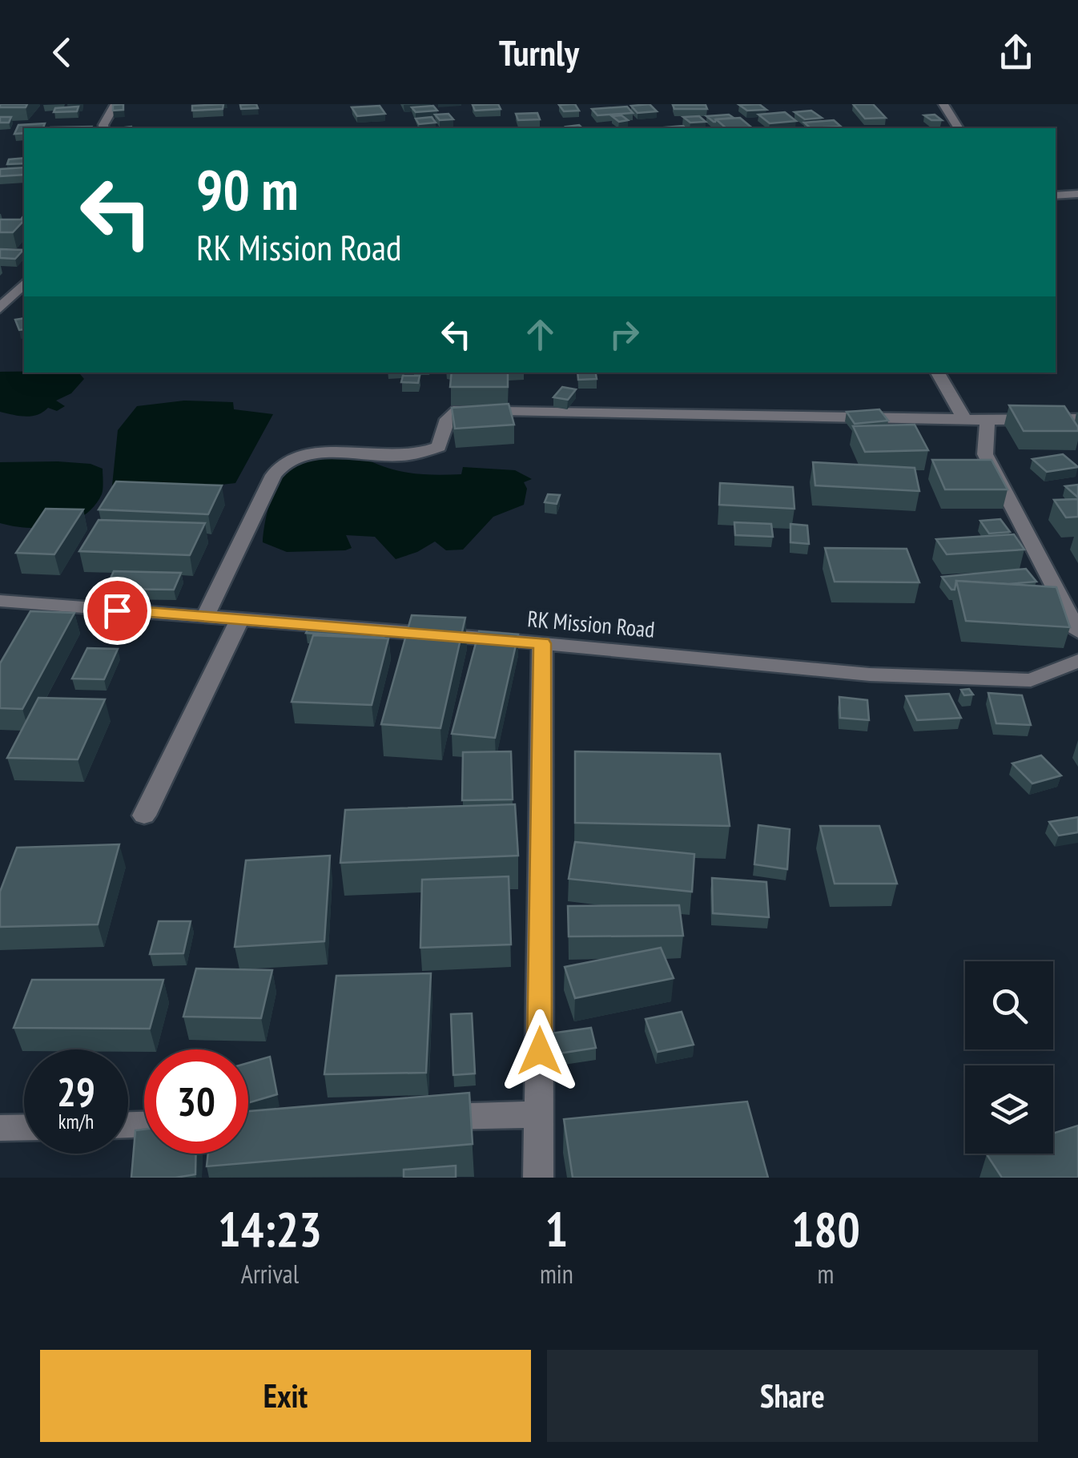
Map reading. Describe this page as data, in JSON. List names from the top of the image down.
{
  "streets": {
    "street": ["RK Mission Road"]
  },
  "page": {
    "header": "Turnly",
    "turn": ["90 m", "RK Mission Road"],
    "speed": "29 km/h",
    "limit": "30",
    "eta": [
      "14:23",
      "Arrival",
      "1",
      "min",
      "180",
      "m"
    ],
    "buttons": ["Exit", "Share"]
  }
}
